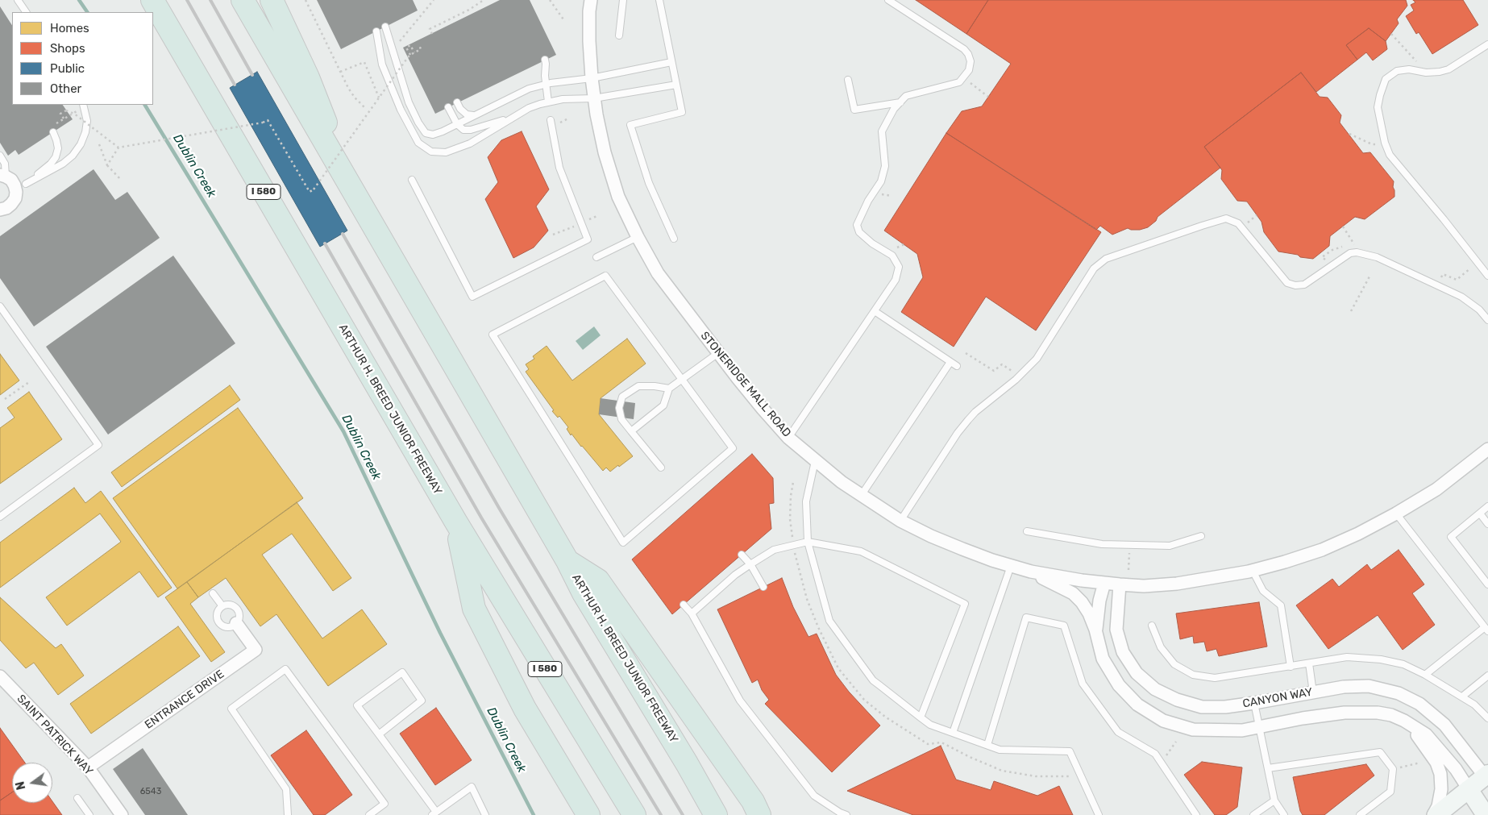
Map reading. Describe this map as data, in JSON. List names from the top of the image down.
{
  "streets": {
    "highway": ["I 580", "ARTHUR H. BREED JUNIOR FREEWAY"],
    "street": [
      "STONERIDGE MALL ROAD",
      "CANYON WAY",
      "ENTRANCE DRIVE",
      "SAINT PATRICK WAY"
    ]
  },
  "crossings": [
    ["STONERIDGE MALL ROAD", "CANYON WAY"],
    ["ENTRANCE DRIVE", "SAINT PATRICK WAY"]
  ],
  "water": ["Dublin Creek"],
  "house_numbers": ["6543"],
  "legend": [
    "Homes",
    "Shops",
    "Public",
    "Other"
  ],
  "north": "left"
}
